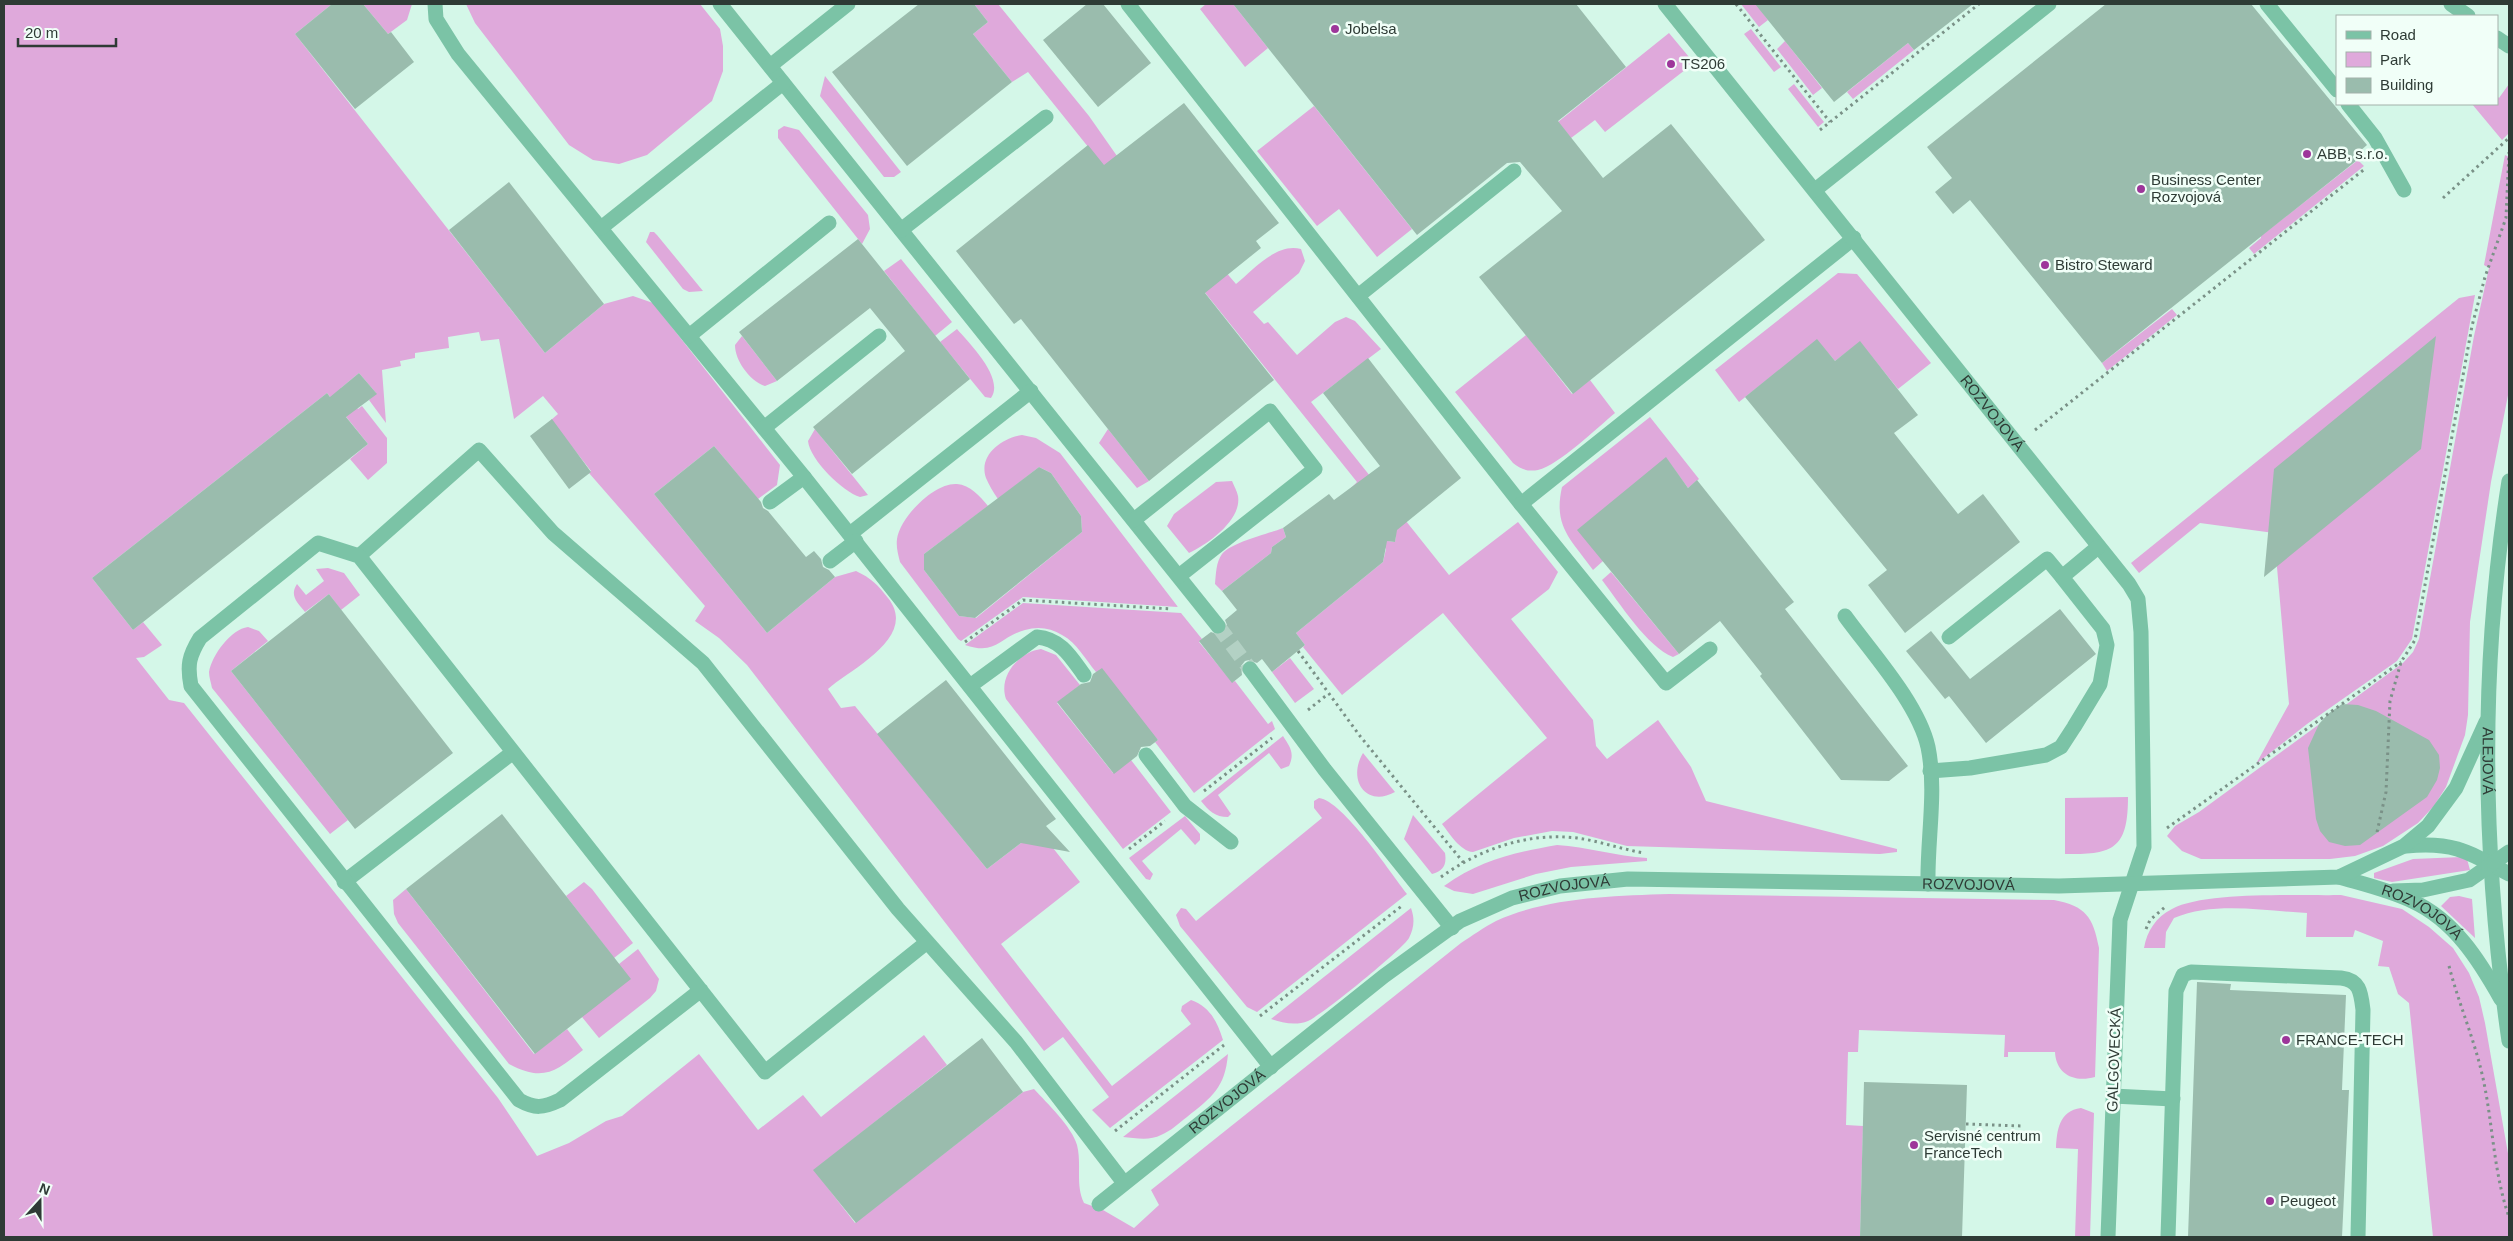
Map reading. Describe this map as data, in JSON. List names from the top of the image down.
{
  "streets": {
    "street": ["ROZVOJOVÁ", "ALEJOVÁ", "GALGOVECKÁ"]
  },
  "crossings": [
    ["ROZVOJOVÁ", "ALEJOVÁ"],
    ["ROZVOJOVÁ", "GALGOVECKÁ"]
  ],
  "places": [
    "Jobelsa",
    "TS206",
    "ABB, s.r.o.",
    "Business Center Rozvojová",
    "Bistro Steward",
    "FRANCE-TECH",
    "Servisné centrum FranceTech",
    "Peugeot"
  ],
  "legend": ["Road", "Park", "Building"],
  "scale_bar": "20 m",
  "north": "top"
}
